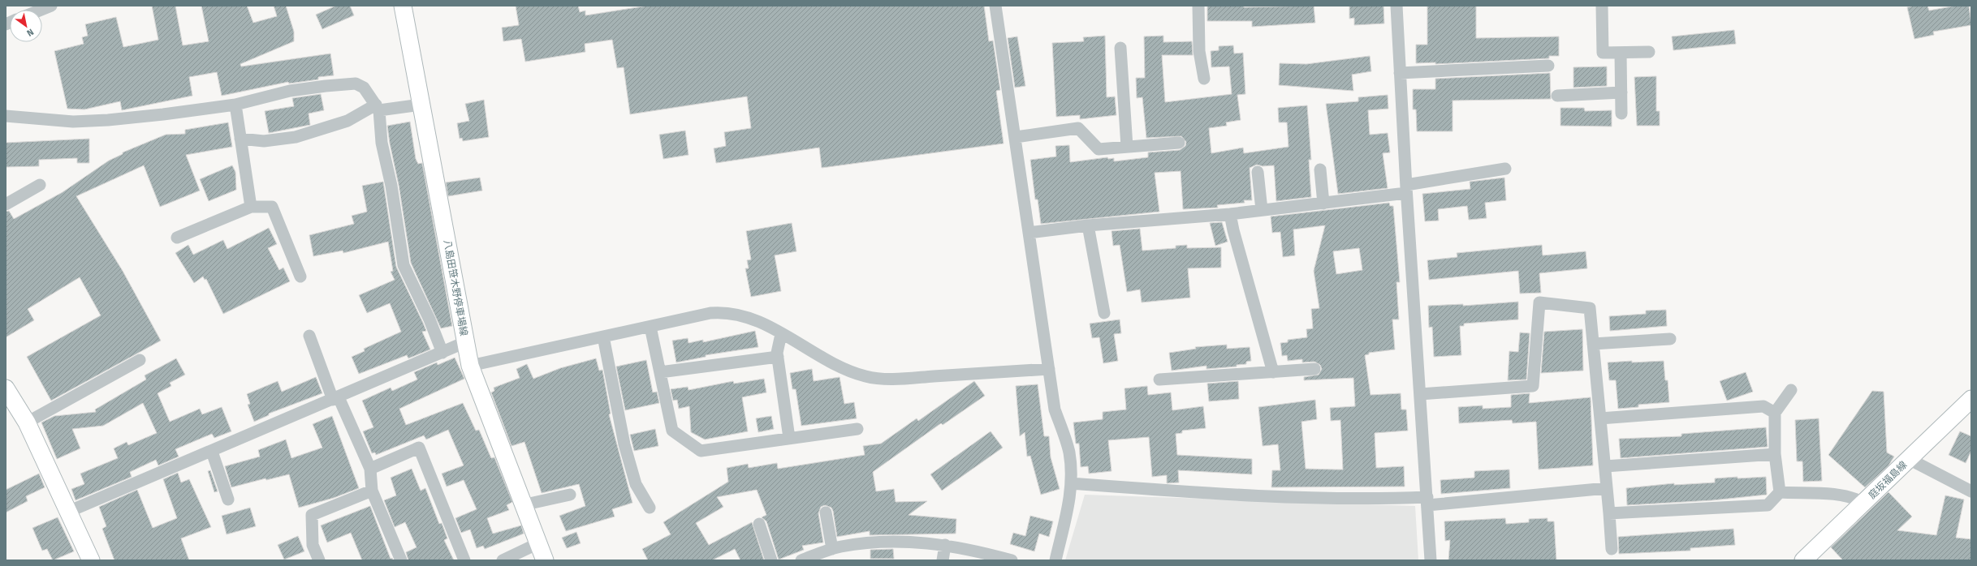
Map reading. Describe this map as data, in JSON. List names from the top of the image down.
{
  "streets": {
    "main road": ["八島田笹木野停車場線", "庭坂福島線"]
  },
  "north": "bottom right"
}
